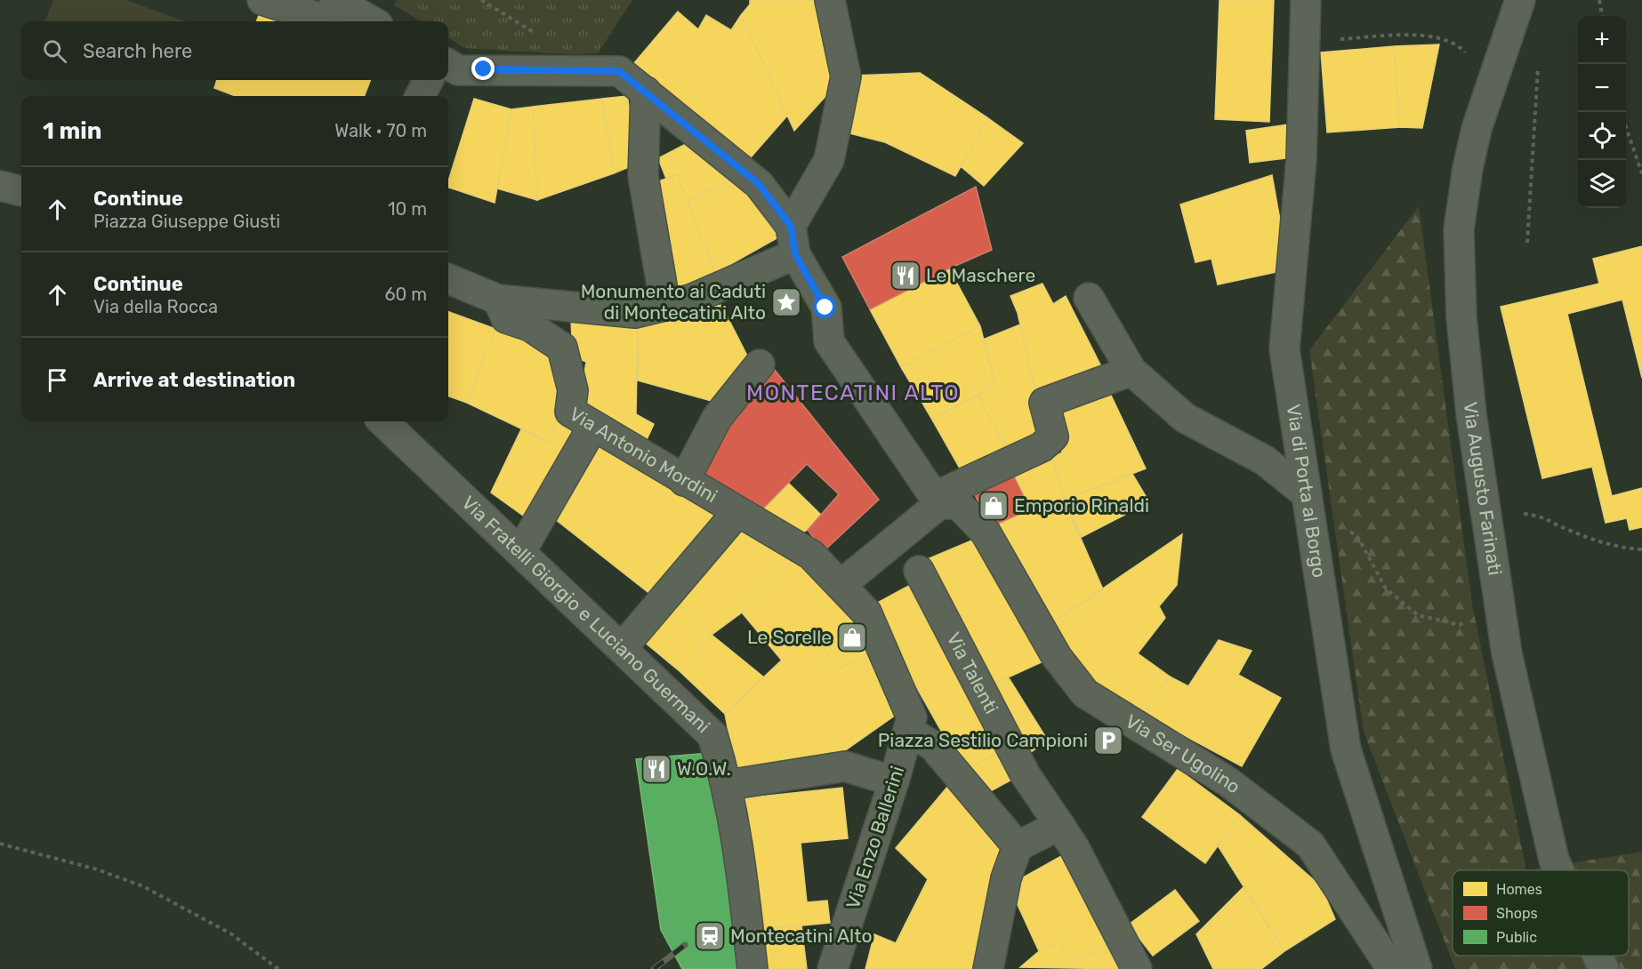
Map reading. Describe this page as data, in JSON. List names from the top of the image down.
{
  "streets": {
    "street": [
      "Via Antonio Mordini",
      "Via Augusto Farinati",
      "Via di Porta al Borgo",
      "Via Fratelli Giorgio e Luciano Guermani",
      "Via Talenti",
      "Via Ser Ugolino",
      "Via Enzo Ballerini"
    ]
  },
  "crossings": [
    ["Via Antonio Mordini", "Via Enzo Ballerini"]
  ],
  "districts": ["MONTECATINI ALTO"],
  "places": {
    "restaurant": ["Le Maschere", "W.O.W."],
    "place": ["Monumento ai Caduti di Montecatini Alto"],
    "shop": ["Emporio Rinaldi", "Le Sorelle"],
    "parking": ["Piazza Sestilio Campioni"],
    "station": ["Montecatini Alto"]
  },
  "legend": ["Homes", "Shops", "Public"],
  "page": {
    "map_buttons": ["+", "−"],
    "search": "Search here",
    "heading": ["1 min", "Walk · 70 m"],
    "list": [
      ["Continue", "Piazza Giuseppe Giusti", "10 m"],
      ["Continue", "Via della Rocca", "60 m"],
      "Arrive at destination"
    ]
  }
}
